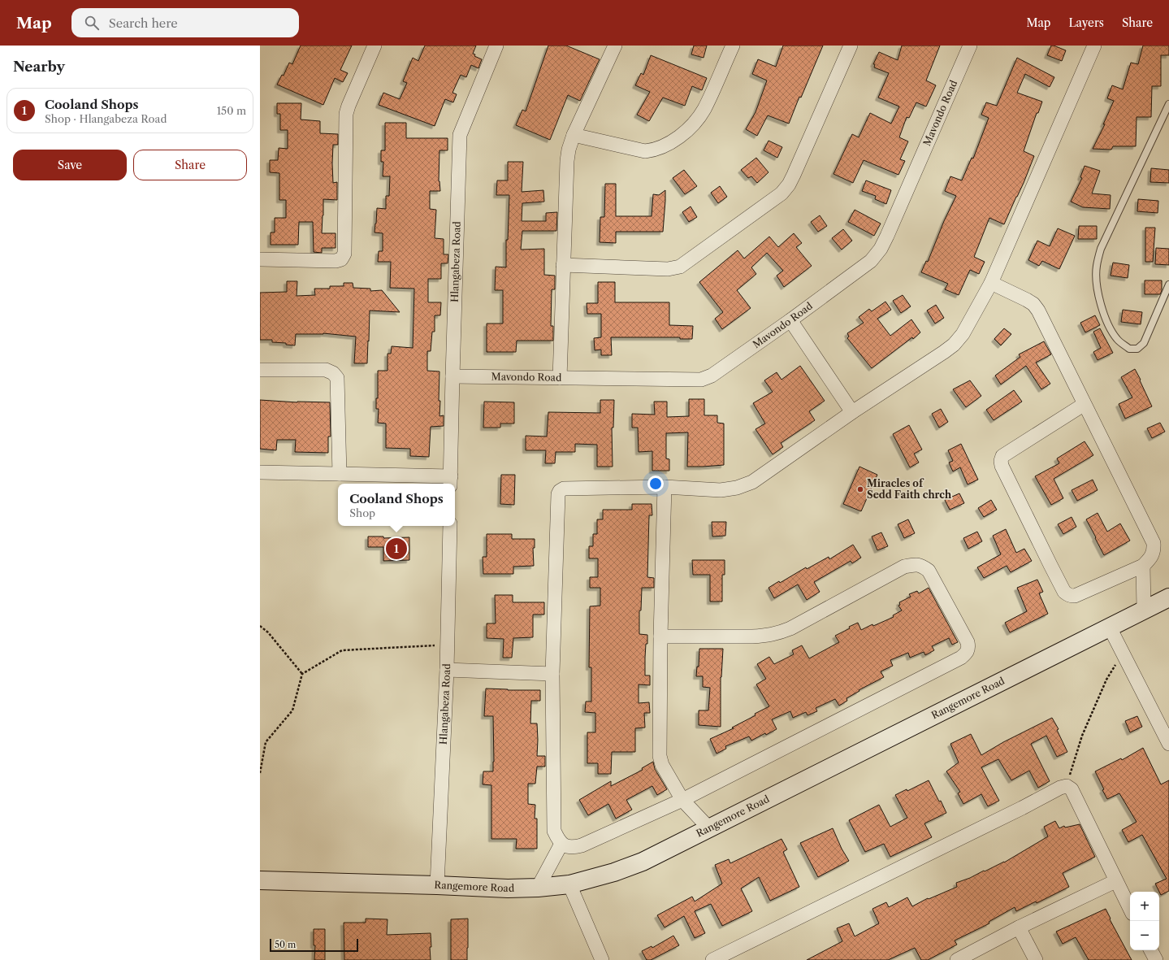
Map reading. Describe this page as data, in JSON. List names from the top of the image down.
{
  "streets": {
    "street": ["Mavondo Road", "Hlangabeza Road", "Rangemore Road"]
  },
  "crossings": [
    ["Mavondo Road", "Hlangabeza Road"],
    ["Hlangabeza Road", "Rangemore Road"]
  ],
  "places": ["Miracles of Sedd Faith chrch"],
  "scale_bar": "50 m",
  "page": {
    "header": "Map",
    "search": "Search here",
    "nav": ["Map", "Layers", "Share"],
    "heading": "Nearby",
    "list": [
      {
        "mark": "1",
        "name": "Cooland Shops",
        "note": "Shop · Hlangabeza Road",
        "value": "150 m"
      }
    ],
    "buttons": ["Save", "Share"],
    "popup": ["Cooland Shops", "Shop"],
    "pins": "1",
    "map_buttons": ["+", "−"],
    "scale": "50 m"
  }
}
